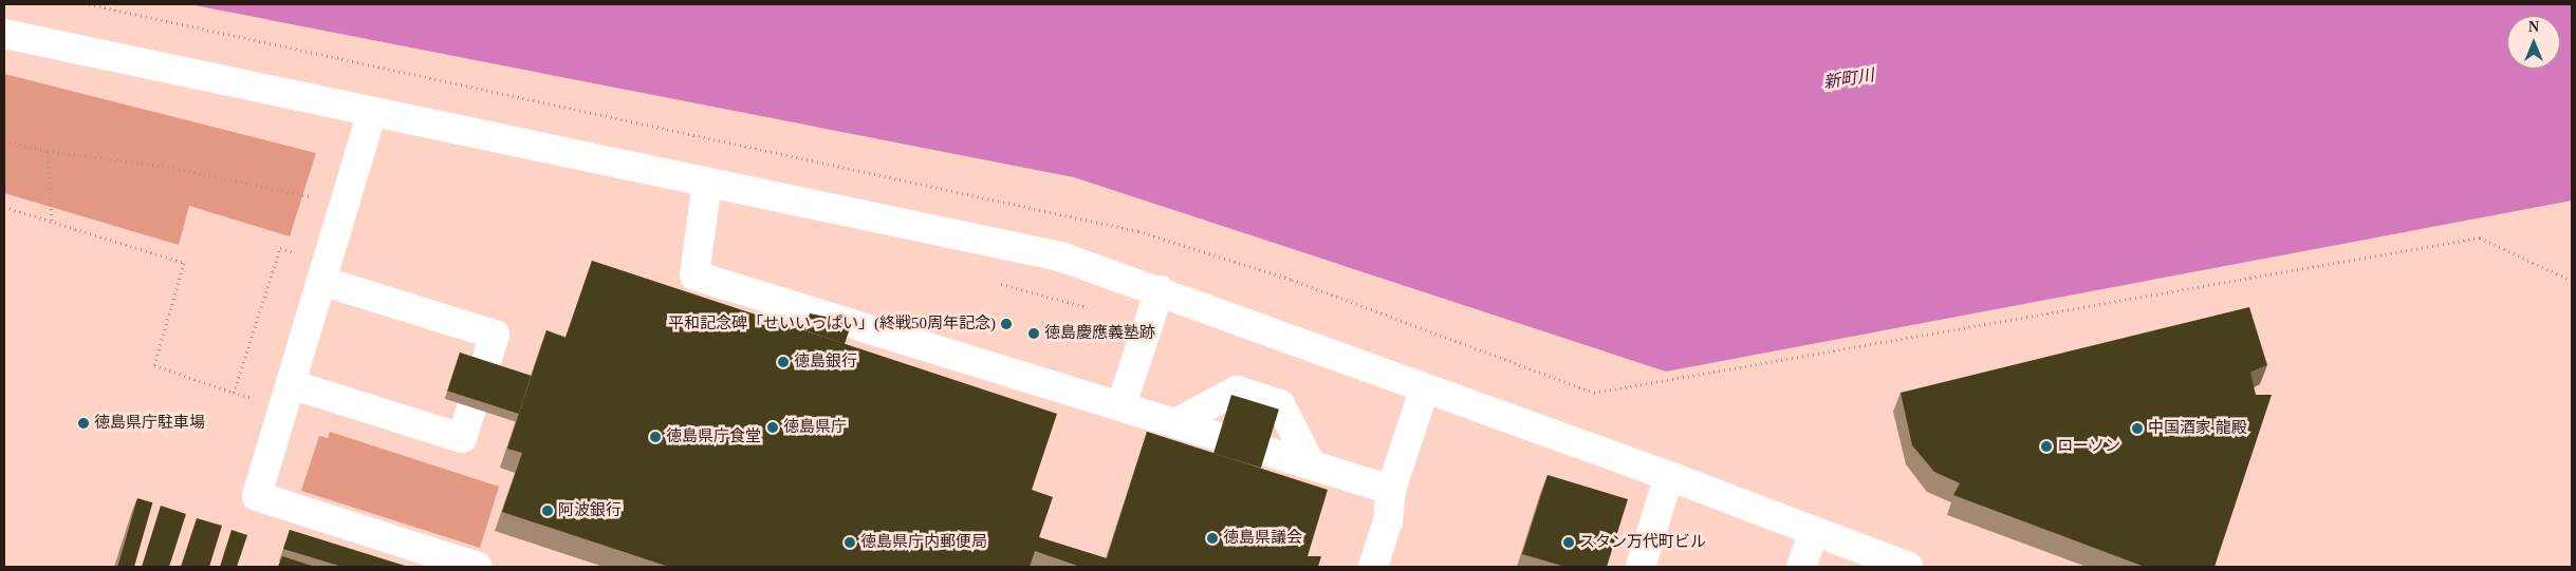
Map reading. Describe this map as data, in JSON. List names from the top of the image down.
{
  "water": ["新町川"],
  "places": [
    "平和記念碑「せいいっぱい」(終戦50周年記念)",
    "徳島慶應義塾跡",
    "徳島銀行",
    "徳島県庁駐車場",
    "徳島県庁",
    "中国酒家 龍殿",
    "徳島県庁食堂",
    "ローソン",
    "阿波銀行",
    "徳島県議会",
    "徳島県庁内郵便局",
    "スタン万代町ビル"
  ],
  "north": "top"
}
